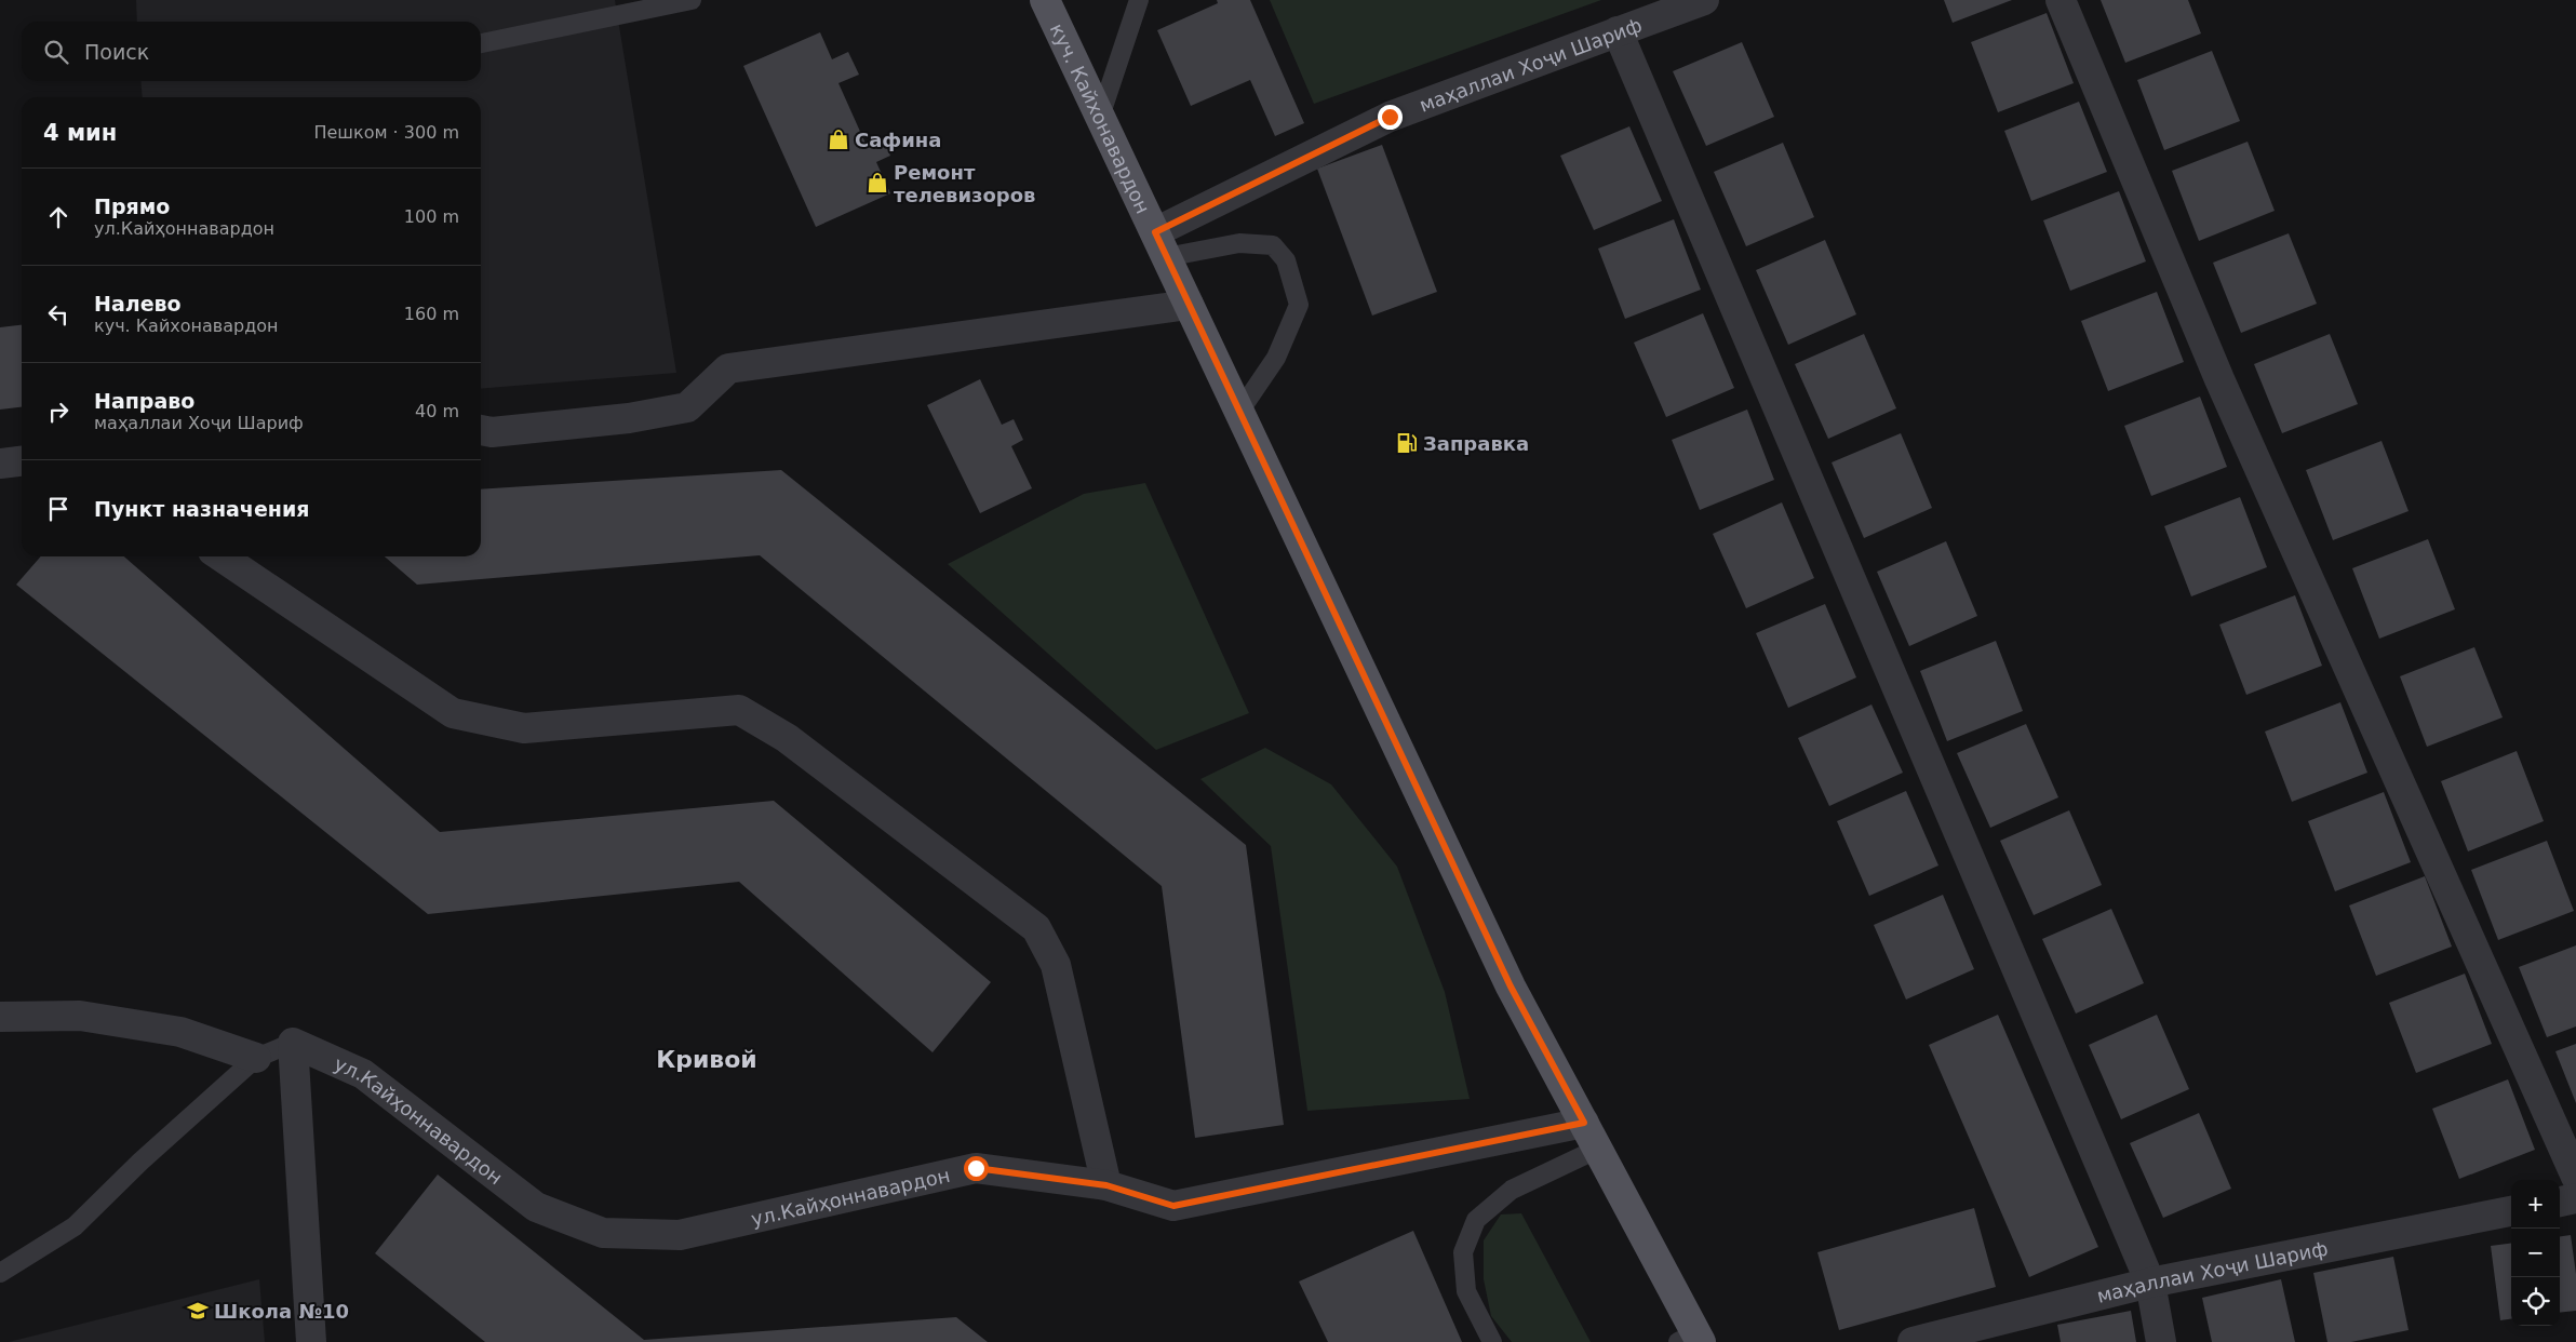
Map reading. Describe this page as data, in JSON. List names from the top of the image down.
{
  "streets": {
    "main road": ["куч. Кайхонавардон"],
    "street": ["маҳаллаи Хоҷи Шариф", "ул.Кайҳоннавардон"]
  },
  "crossings": [
    ["маҳаллаи Хоҷи Шариф", "куч. Кайхонавардон"],
    ["куч. Кайхонавардон", "ул.Кайҳоннавардон"]
  ],
  "districts": ["Кривой"],
  "places": {
    "shop": ["Сафина", "Ремонт телевизоров"],
    "fuel station": ["Заправка"],
    "school or university": ["Школа №10"]
  },
  "page": {
    "search": "Поиск",
    "heading": ["4 мин", "Пешком · 300 m"],
    "list": [
      ["Прямо", "ул.Кайҳоннавардон", "100 m"],
      ["Налево", "куч. Кайхонавардон", "160 m"],
      ["Направо", "маҳаллаи Хоҷи Шариф", "40 m"],
      "Пункт назначения"
    ],
    "map_buttons": ["+", "−"]
  }
}
